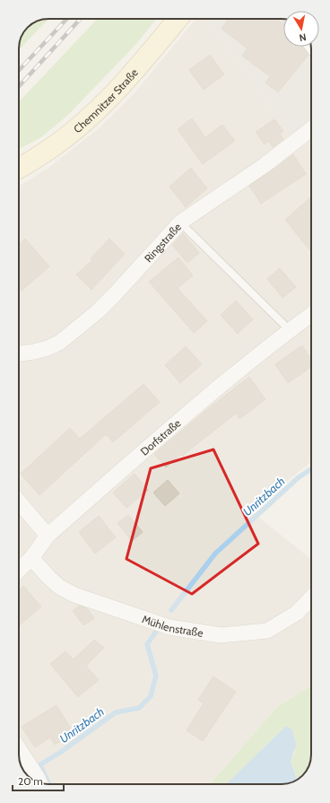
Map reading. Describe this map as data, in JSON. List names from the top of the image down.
{
  "streets": {
    "main road": ["Chemnitzer Straße"],
    "street": ["Ringstraße", "Dorfstraße", "Mühlenstraße"]
  },
  "crossings": [
    ["Dorfstraße", "Mühlenstraße"]
  ],
  "water": ["Unritzbach"],
  "scale_bar": "20 m",
  "north": "bottom"
}
